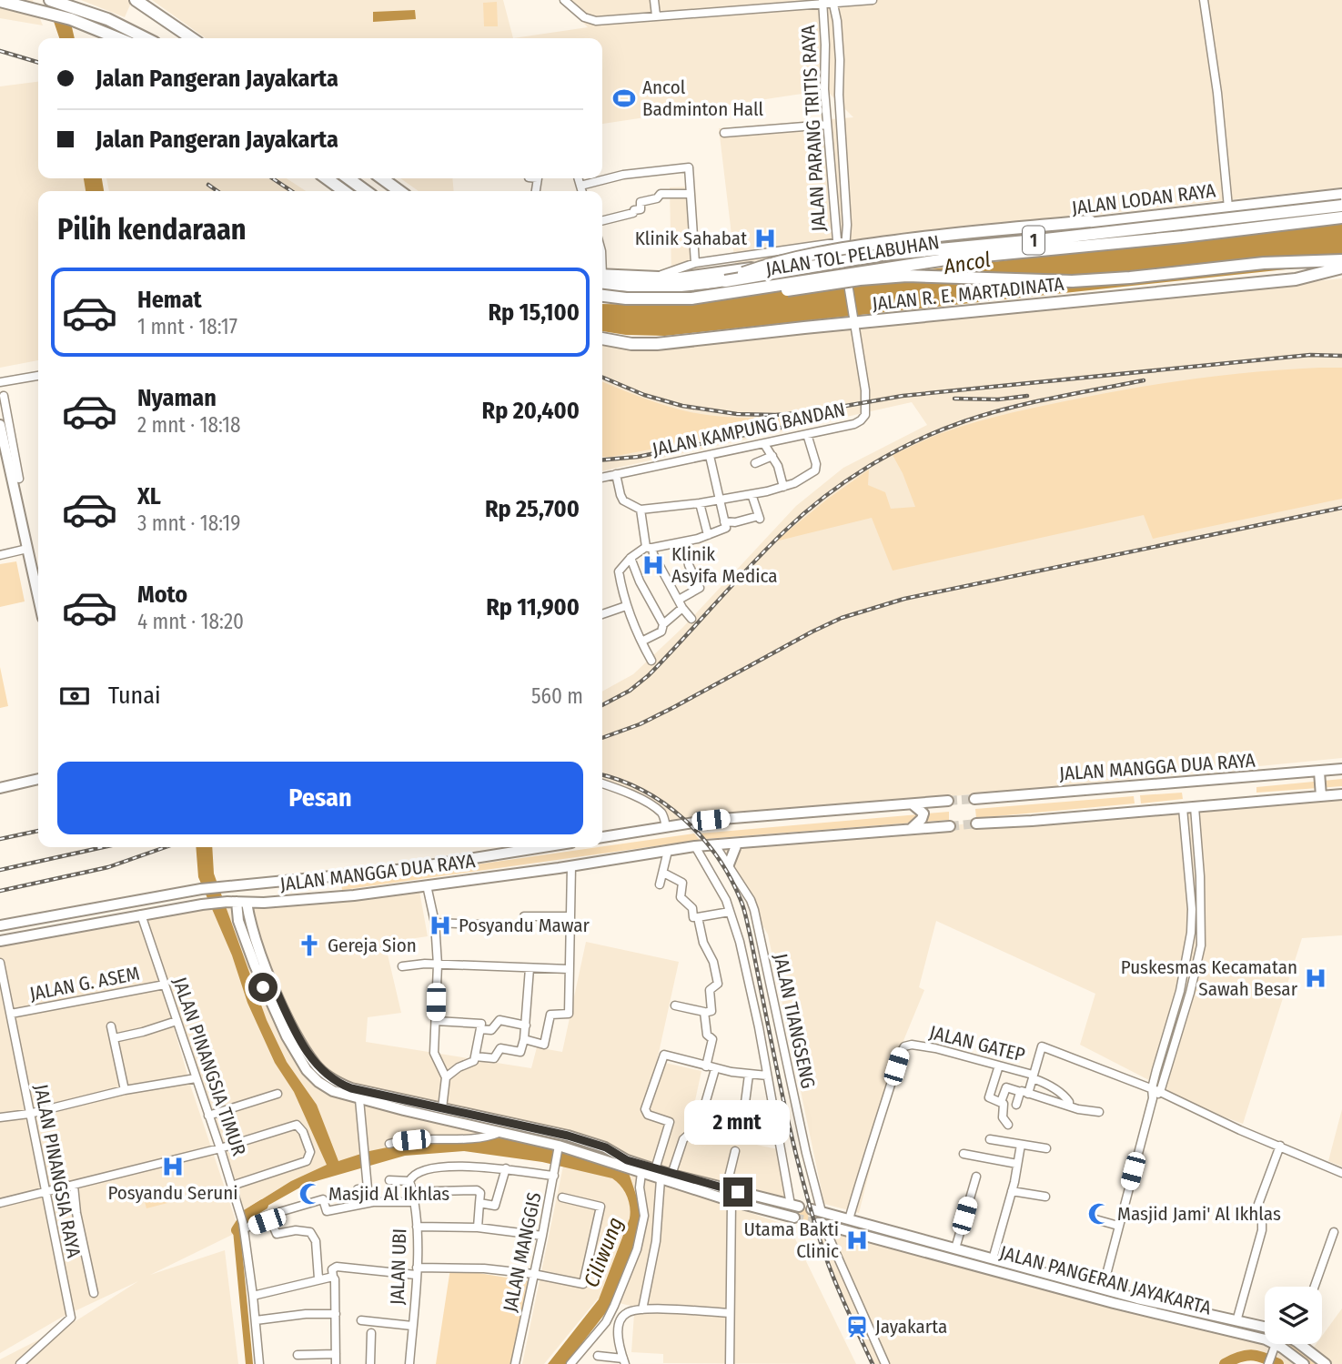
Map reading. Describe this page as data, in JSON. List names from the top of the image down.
{
  "streets": {
    "highway": [
      "JALAN LODAN RAYA",
      "1",
      "JALAN TOL PELABUHAN",
      "JALAN R. E. MARTADINATA"
    ],
    "main road": ["JALAN MANGGA DUA RAYA", "JALAN PANGERAN JAYAKARTA"],
    "street": [
      "JALAN PARANG TRITIS RAYA",
      "JALAN KAMPUNG BANDAN",
      "JALAN G. ASEM",
      "JALAN TIANGSENG",
      "JALAN GATEP",
      "JALAN PINANGSIA TIMUR",
      "JALAN PINANGSIA RAYA",
      "JALAN MANGGIS",
      "JALAN UBI"
    ]
  },
  "crossings": [
    ["JALAN PARANG TRITIS RAYA", "JALAN LODAN RAYA"],
    ["JALAN PARANG TRITIS RAYA", "JALAN KAMPUNG BANDAN"],
    ["JALAN LODAN RAYA", "JALAN KAMPUNG BANDAN"],
    ["JALAN R. E. MARTADINATA", "JALAN KAMPUNG BANDAN"],
    ["JALAN MANGGA DUA RAYA", "JALAN TIANGSENG"],
    ["JALAN MANGGA DUA RAYA", "JALAN PINANGSIA TIMUR"],
    ["JALAN G. ASEM", "JALAN PINANGSIA TIMUR"],
    ["JALAN G. ASEM", "JALAN PINANGSIA RAYA"],
    ["JALAN TIANGSENG", "JALAN PANGERAN JAYAKARTA"],
    ["JALAN GATEP", "JALAN PANGERAN JAYAKARTA"]
  ],
  "water": ["Ancol", "Ciliwung"],
  "places": {
    "sports": ["Ancol Badminton Hall"],
    "hospital": [
      "Klinik Sahabat",
      "Klinik Asyifa Medica",
      "Posyandu Mawar",
      "Puskesmas Kecamatan Sawah Besar",
      "Posyandu Seruni",
      "Utama Bakti Clinic"
    ],
    "church": ["Gereja Sion"],
    "mosque": ["Masjid Al Ikhlas", "Masjid Jami' Al Ikhlas"],
    "station": ["Jayakarta"]
  },
  "page": {
    "banner": ["Jalan Pangeran Jayakarta", "Jalan Pangeran Jayakarta"],
    "heading": "Pilih kendaraan",
    "list": [
      {
        "name": "Hemat",
        "note": "1 mnt · 18:17",
        "value": "Rp 15,100"
      },
      {
        "name": "Nyaman",
        "note": "2 mnt · 18:18",
        "value": "Rp 20,400"
      },
      {
        "name": "XL",
        "note": "3 mnt · 18:19",
        "value": "Rp 25,700"
      },
      {
        "name": "Moto",
        "note": "4 mnt · 18:20",
        "value": "Rp 11,900"
      }
    ],
    "pay": ["Tunai", "560 m"],
    "buttons": "Pesan",
    "bubble": "2 mnt"
  }
}
